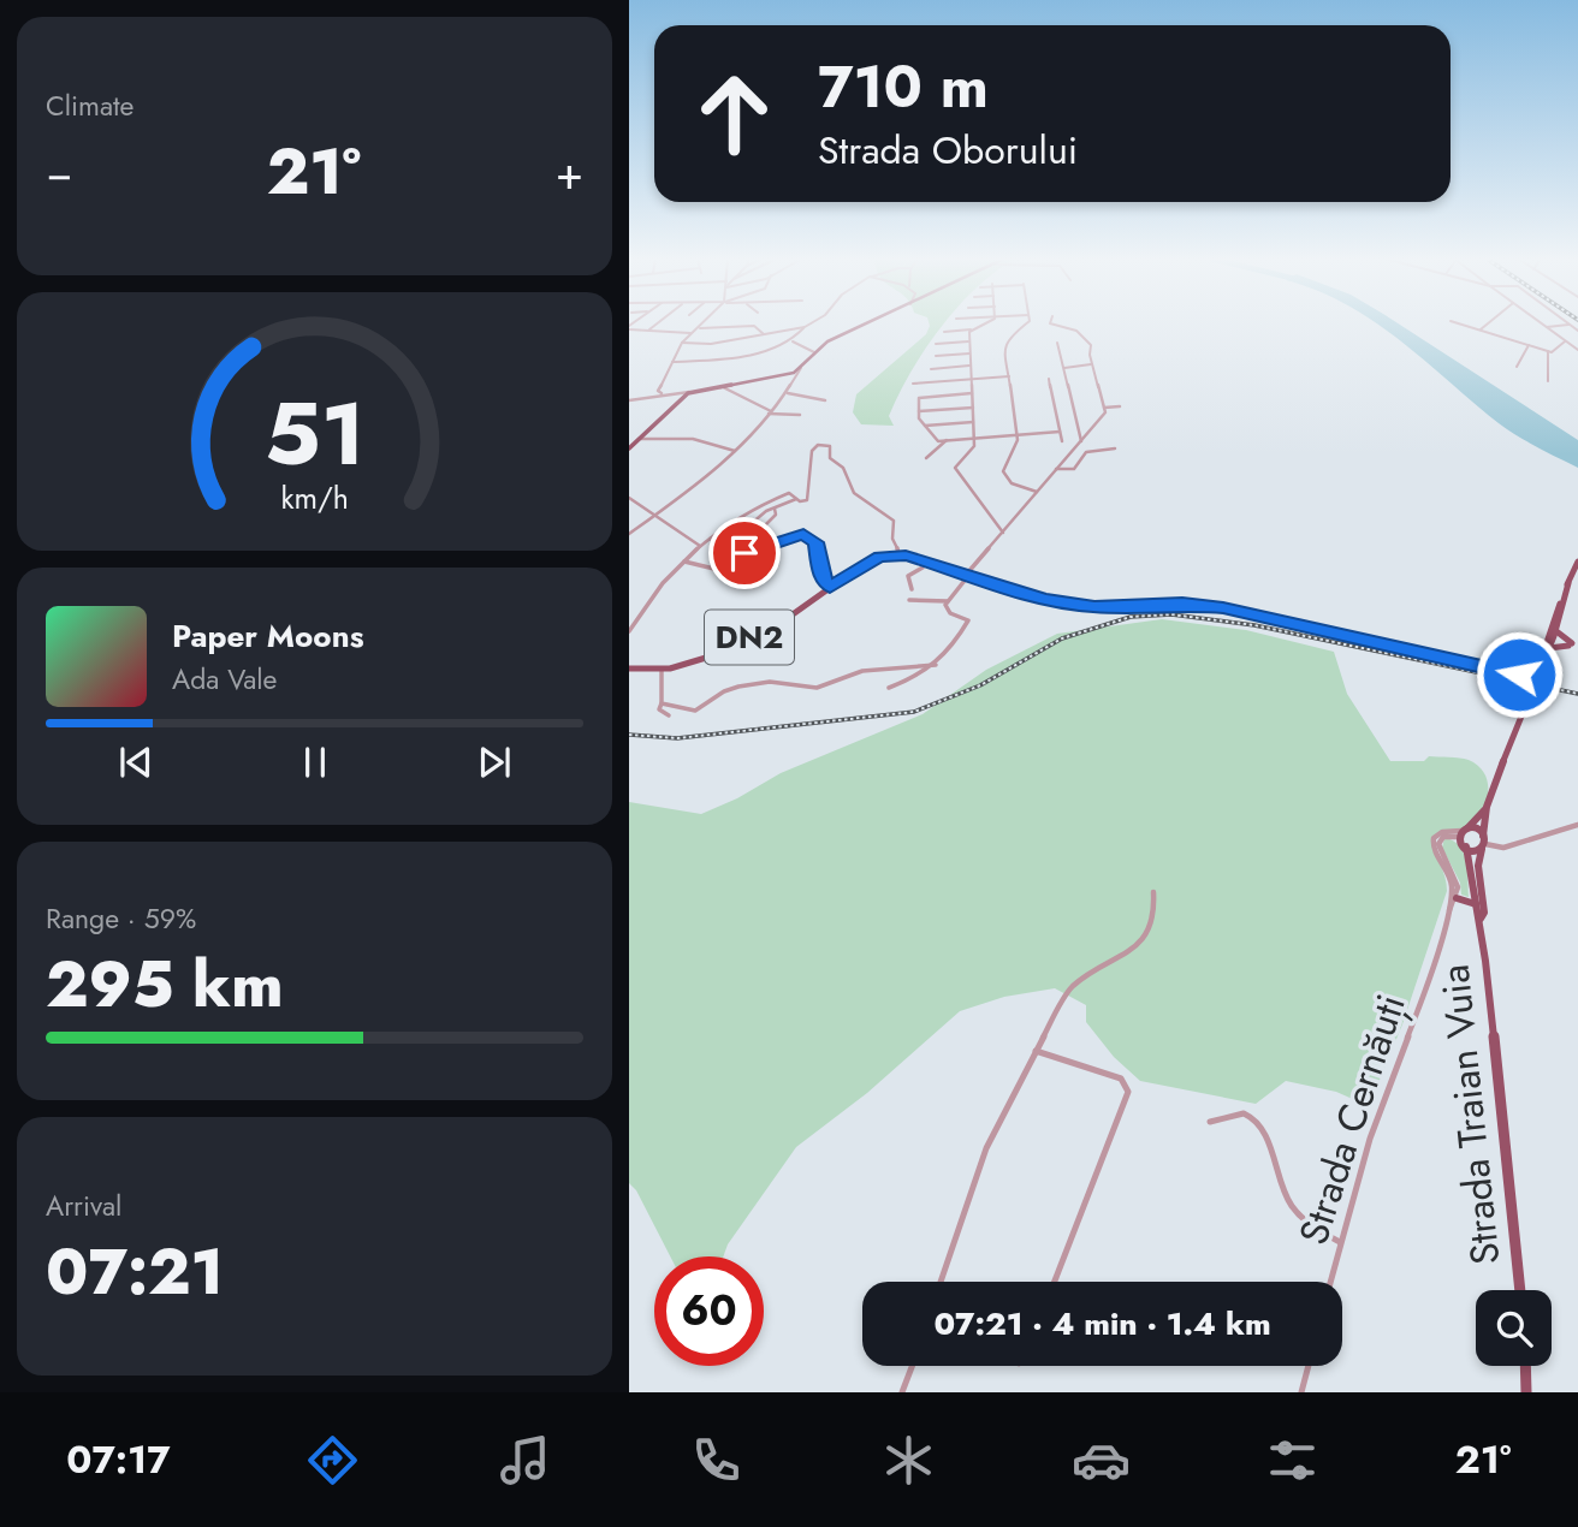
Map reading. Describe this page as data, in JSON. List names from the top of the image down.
{
  "streets": {
    "main road": ["DN2", "Strada Traian Vuia", "Strada Cernăuți"]
  },
  "crossings": [
    ["Strada Traian Vuia", "Strada Cernăuți"]
  ],
  "page": {
    "tile": [
      "Climate",
      ["Range · 59%", "295 km"],
      ["Arrival", "07:21"]
    ],
    "turn": ["710 m", "Strada Oborului"],
    "heat": ["−", "21°", "+"],
    "song": ["Paper Moons", "Ada Vale"],
    "limit": "60",
    "trip": "07:21 · 4 min · 1.4 km",
    "tabs": ["07:17", "21°"],
    "gauge": ["51", "km/h"]
  }
}
